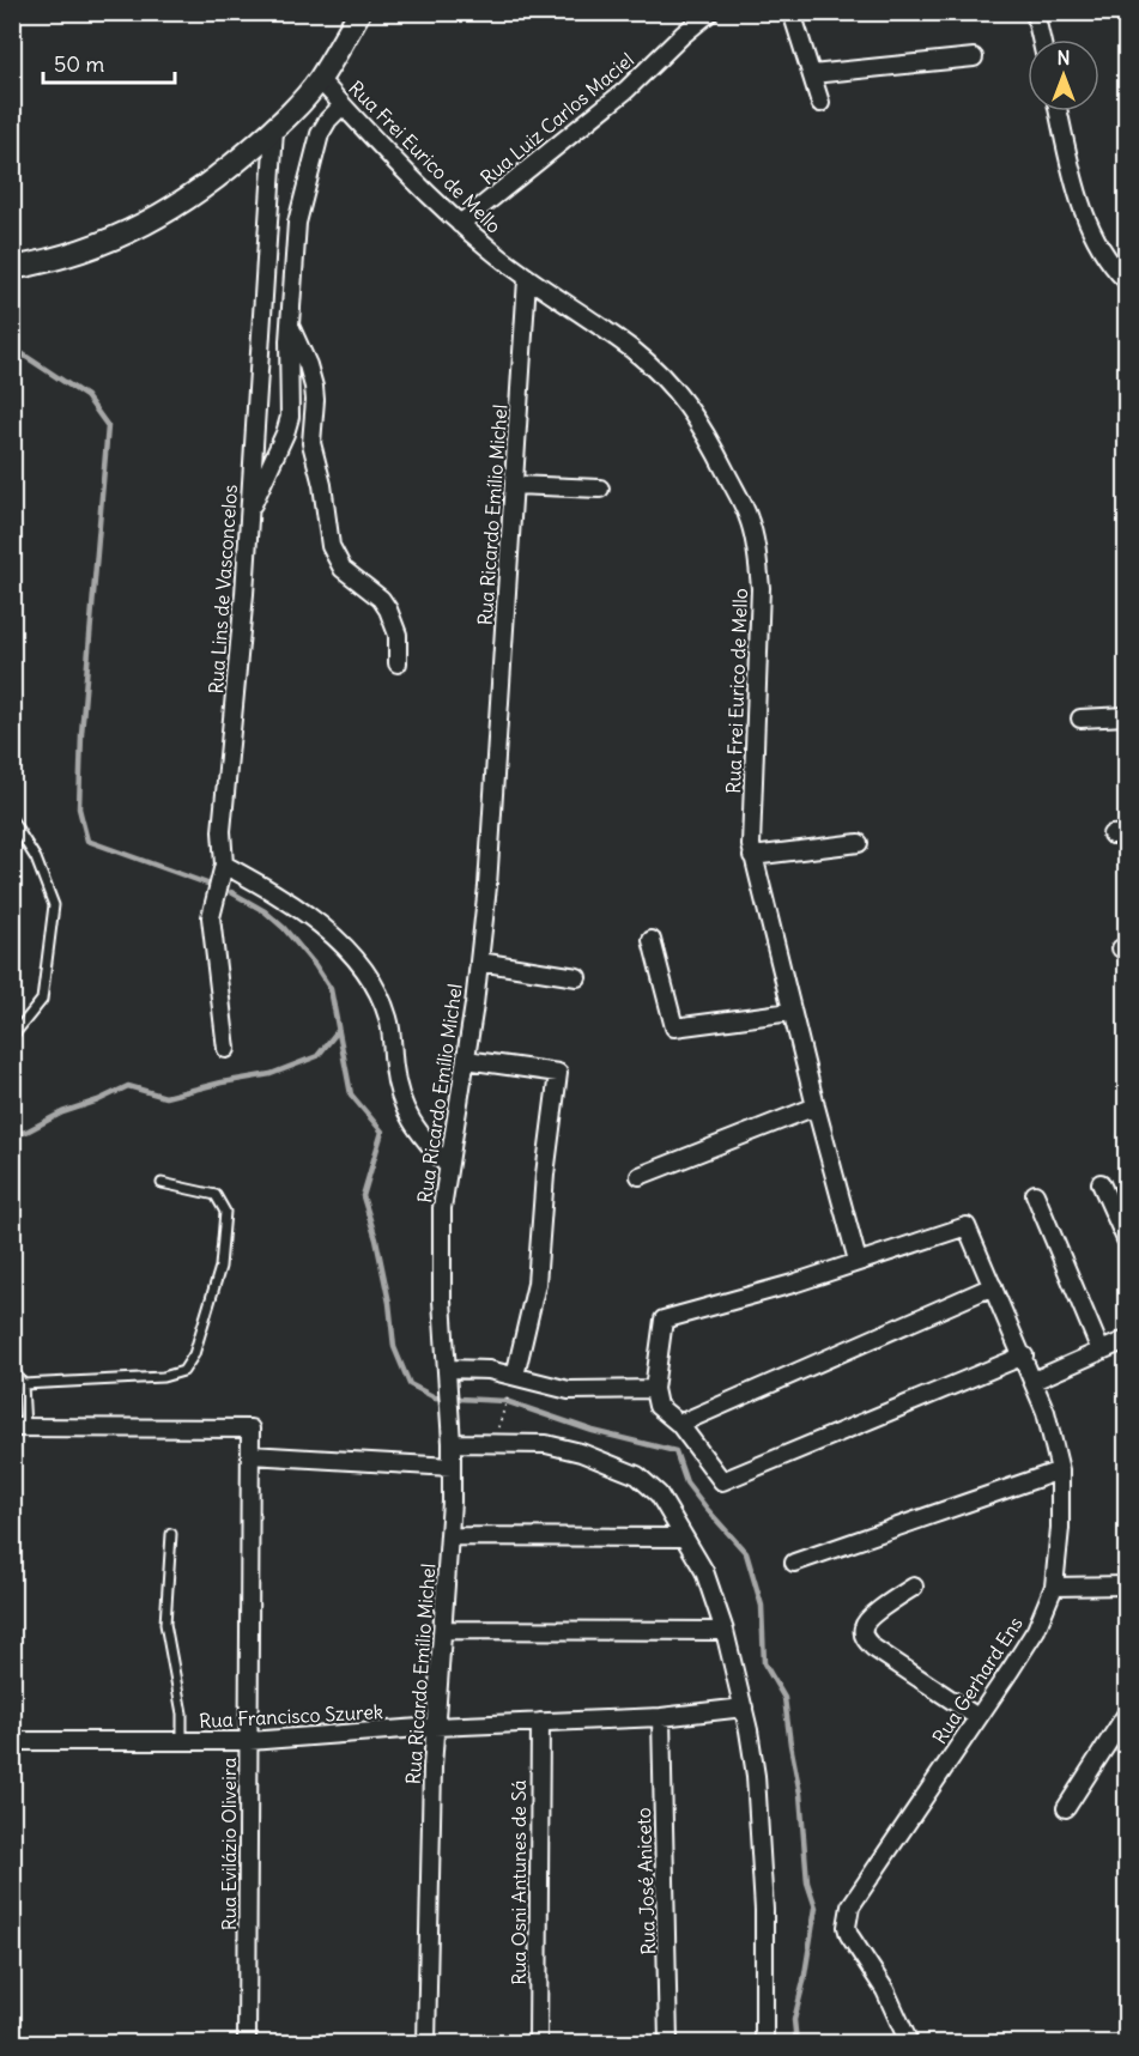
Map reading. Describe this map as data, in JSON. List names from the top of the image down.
{
  "streets": {
    "street": [
      "Rua Luiz Carlos Maciel",
      "Rua Frei Eurico de Mello",
      "Rua Ricardo Emílio Michel",
      "Rua Lins de Vasconcelos",
      "Rua Gerhard Ens",
      "Rua Francisco Szurek",
      "Rua Evilázio Oliveira",
      "Rua José Aniceto",
      "Rua Osni Antunes de Sá"
    ]
  },
  "crossings": [
    ["Rua Luiz Carlos Maciel", "Rua Frei Eurico de Mello"],
    ["Rua Frei Eurico de Mello", "Rua Ricardo Emílio Michel"],
    ["Rua Frei Eurico de Mello", "Rua Gerhard Ens"],
    ["Rua Ricardo Emílio Michel", "Rua Francisco Szurek"],
    ["Rua Francisco Szurek", "Rua Evilázio Oliveira"],
    ["Rua Francisco Szurek", "Rua José Aniceto"],
    ["Rua Francisco Szurek", "Rua Osni Antunes de Sá"]
  ],
  "scale_bar": "50 m",
  "north": "top"
}
